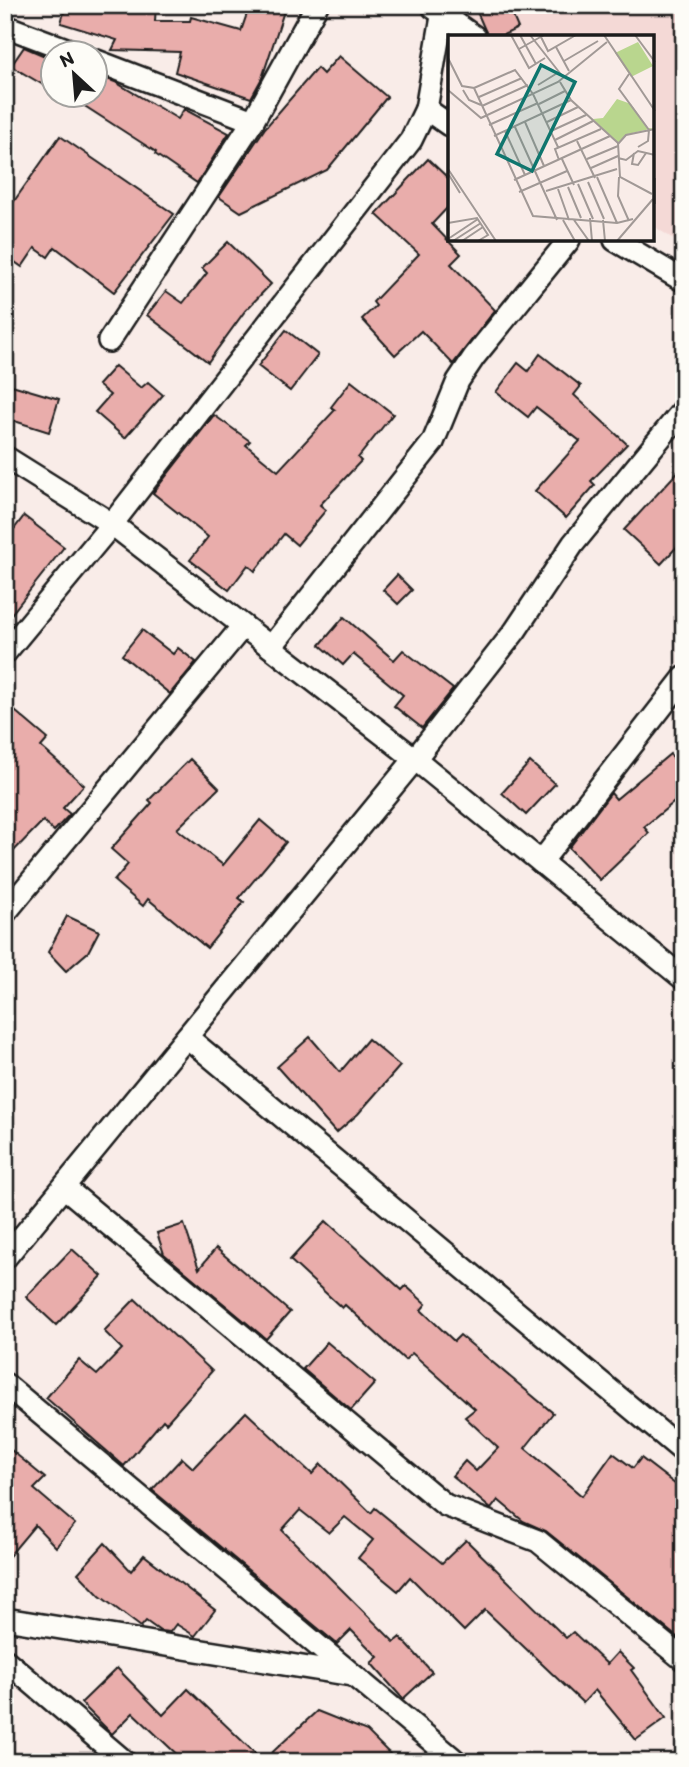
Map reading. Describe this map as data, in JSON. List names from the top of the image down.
{
  "north": "top left"
}
